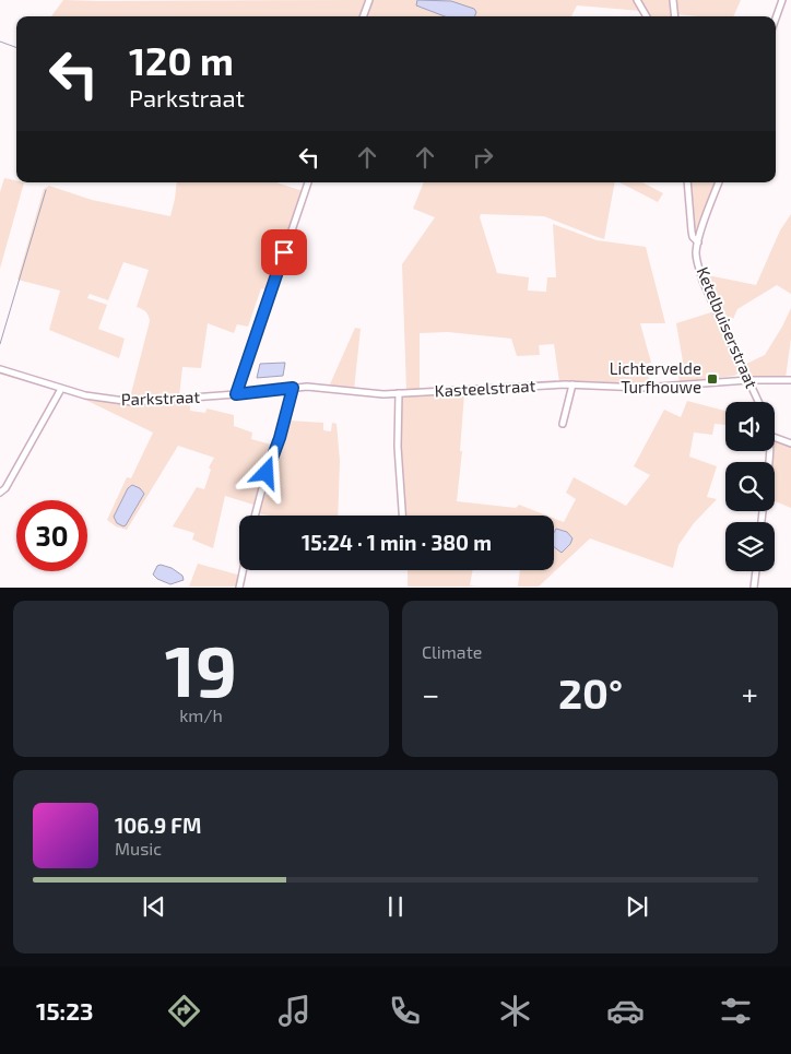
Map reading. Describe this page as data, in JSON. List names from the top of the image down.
{
  "streets": {
    "street": ["Ketelbuiserstraat", "Kasteelstraat", "Parkstraat"]
  },
  "crossings": [
    ["Ketelbuiserstraat", "Kasteelstraat"],
    ["Kasteelstraat", "Parkstraat"]
  ],
  "places": {
    "transit": ["Lichtervelde Turfhouwe"]
  },
  "page": {
    "turn": ["120 m", "Parkstraat"],
    "limit": "30",
    "trip": "15:24 · 1 min · 380 m",
    "tile": [
      ["19", "km/h"],
      "Climate"
    ],
    "heat": ["−", "20°", "+"],
    "song": ["106.9 FM", "Music"],
    "tabs": "15:23"
  }
}
